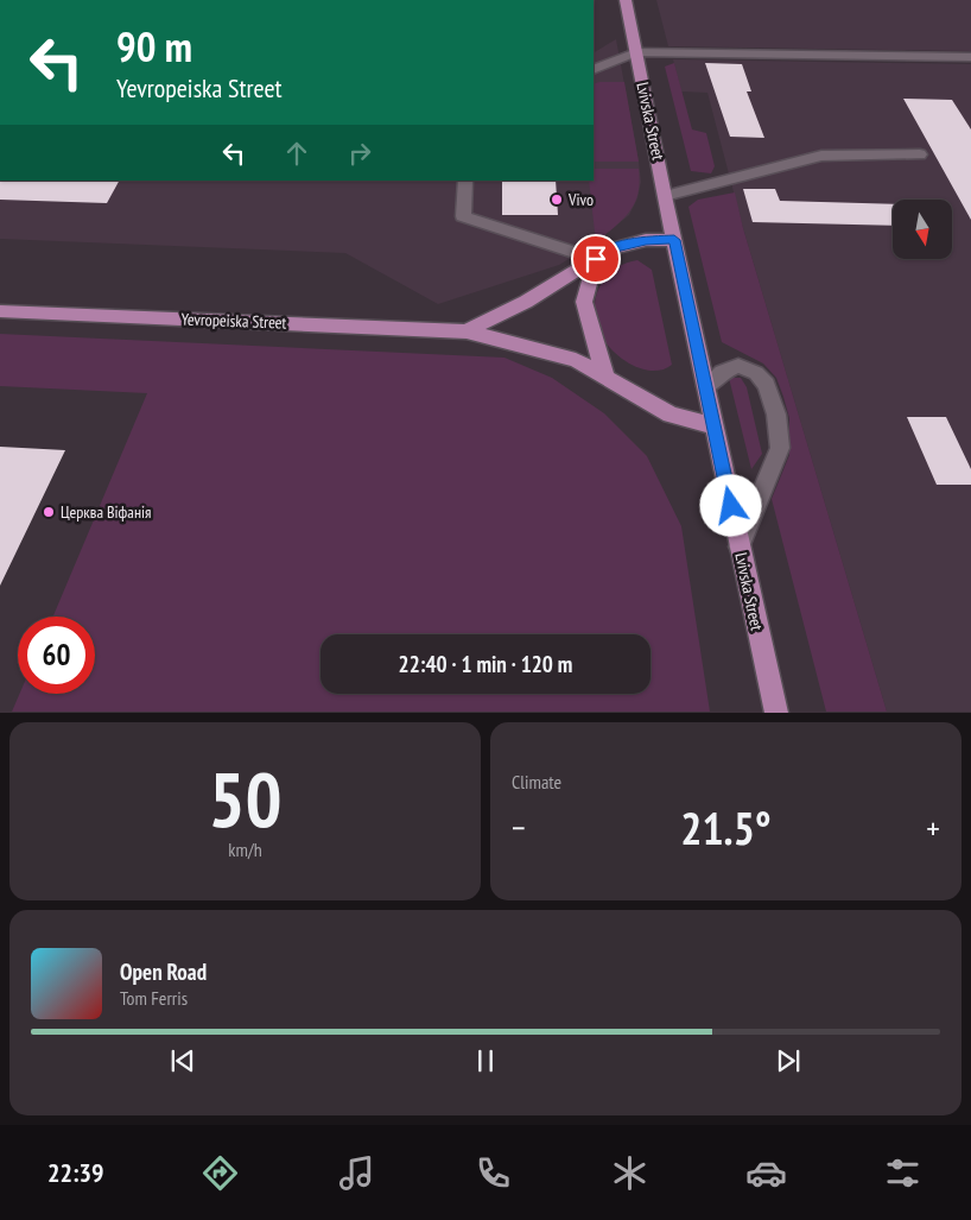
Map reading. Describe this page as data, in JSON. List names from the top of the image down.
{
  "streets": {
    "main road": ["Lvivska Street", "Yevropeiska Street"]
  },
  "crossings": [
    ["Lvivska Street", "Yevropeiska Street"]
  ],
  "places": ["Vivo", "Церква Віфанія"],
  "north": "bottom",
  "page": {
    "turn": ["90 m", "Yevropeiska Street"],
    "limit": "60",
    "trip": "22:40 · 1 min · 120 m",
    "tile": [
      ["50", "km/h"],
      "Climate"
    ],
    "heat": ["−", "21.5°", "+"],
    "song": ["Open Road", "Tom Ferris"],
    "tabs": "22:39"
  }
}
